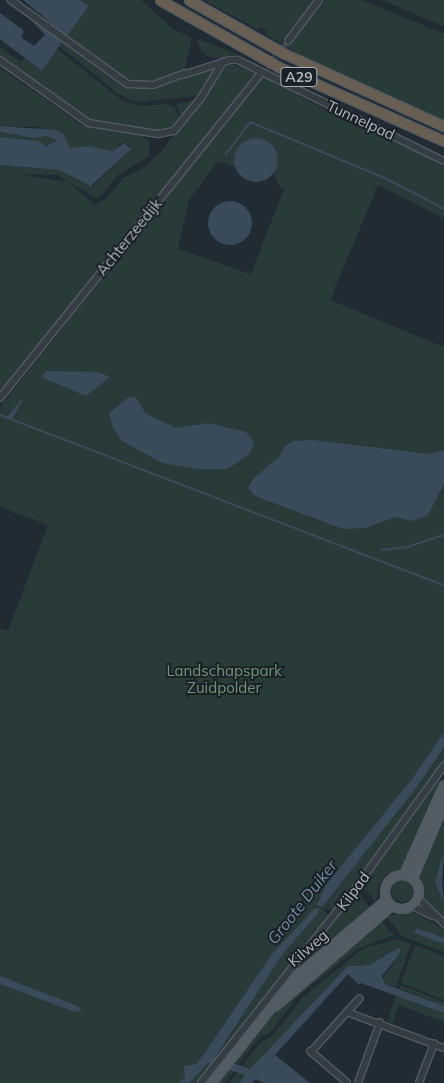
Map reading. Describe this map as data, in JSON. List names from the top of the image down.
{
  "streets": {
    "highway": ["A29"],
    "main road": ["Kilweg"],
    "street": ["Tunnelpad", "Achterzeedijk", "Kilpad"]
  },
  "water": ["Groote Duiker"],
  "parks": ["Landschapspark Zuidpolder"]
}
